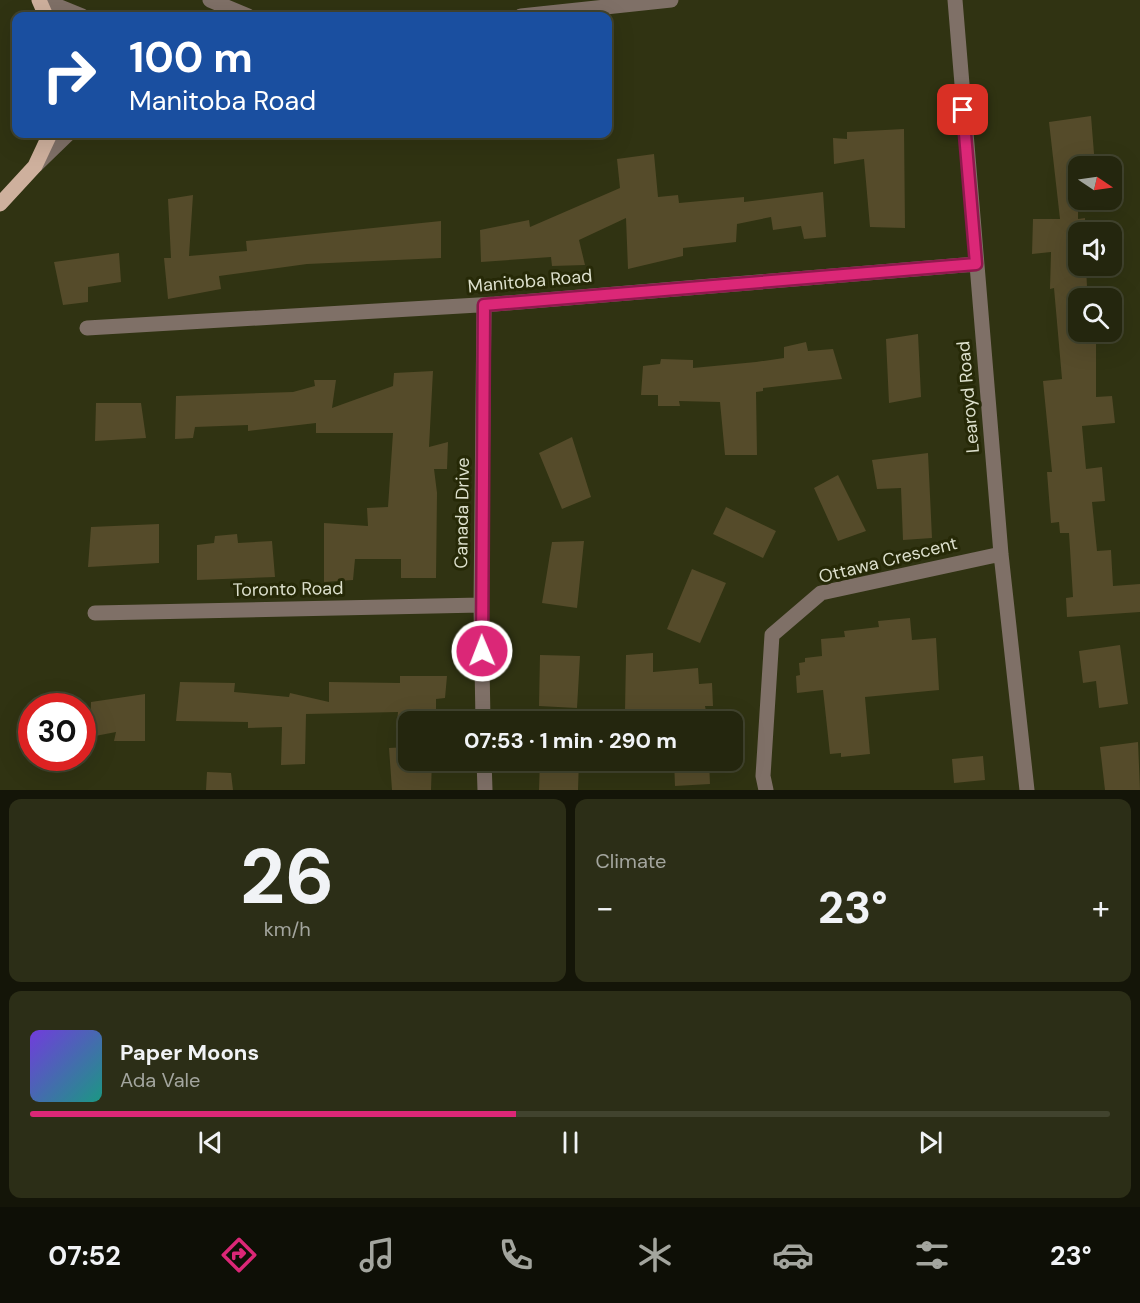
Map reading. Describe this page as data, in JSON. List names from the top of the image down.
{
  "streets": {
    "street": [
      "Manitoba Road",
      "Learoyd Road",
      "Canada Drive",
      "Ottawa Crescent",
      "Toronto Road"
    ]
  },
  "crossings": [
    ["Manitoba Road", "Learoyd Road"],
    ["Manitoba Road", "Canada Drive"],
    ["Learoyd Road", "Ottawa Crescent"],
    ["Canada Drive", "Toronto Road"]
  ],
  "north": "right",
  "page": {
    "turn": ["100 m", "Manitoba Road"],
    "limit": "30",
    "trip": "07:53 · 1 min · 290 m",
    "tile": [
      ["26", "km/h"],
      "Climate"
    ],
    "heat": ["−", "23°", "+"],
    "song": ["Paper Moons", "Ada Vale"],
    "tabs": ["07:52", "23°"]
  }
}
